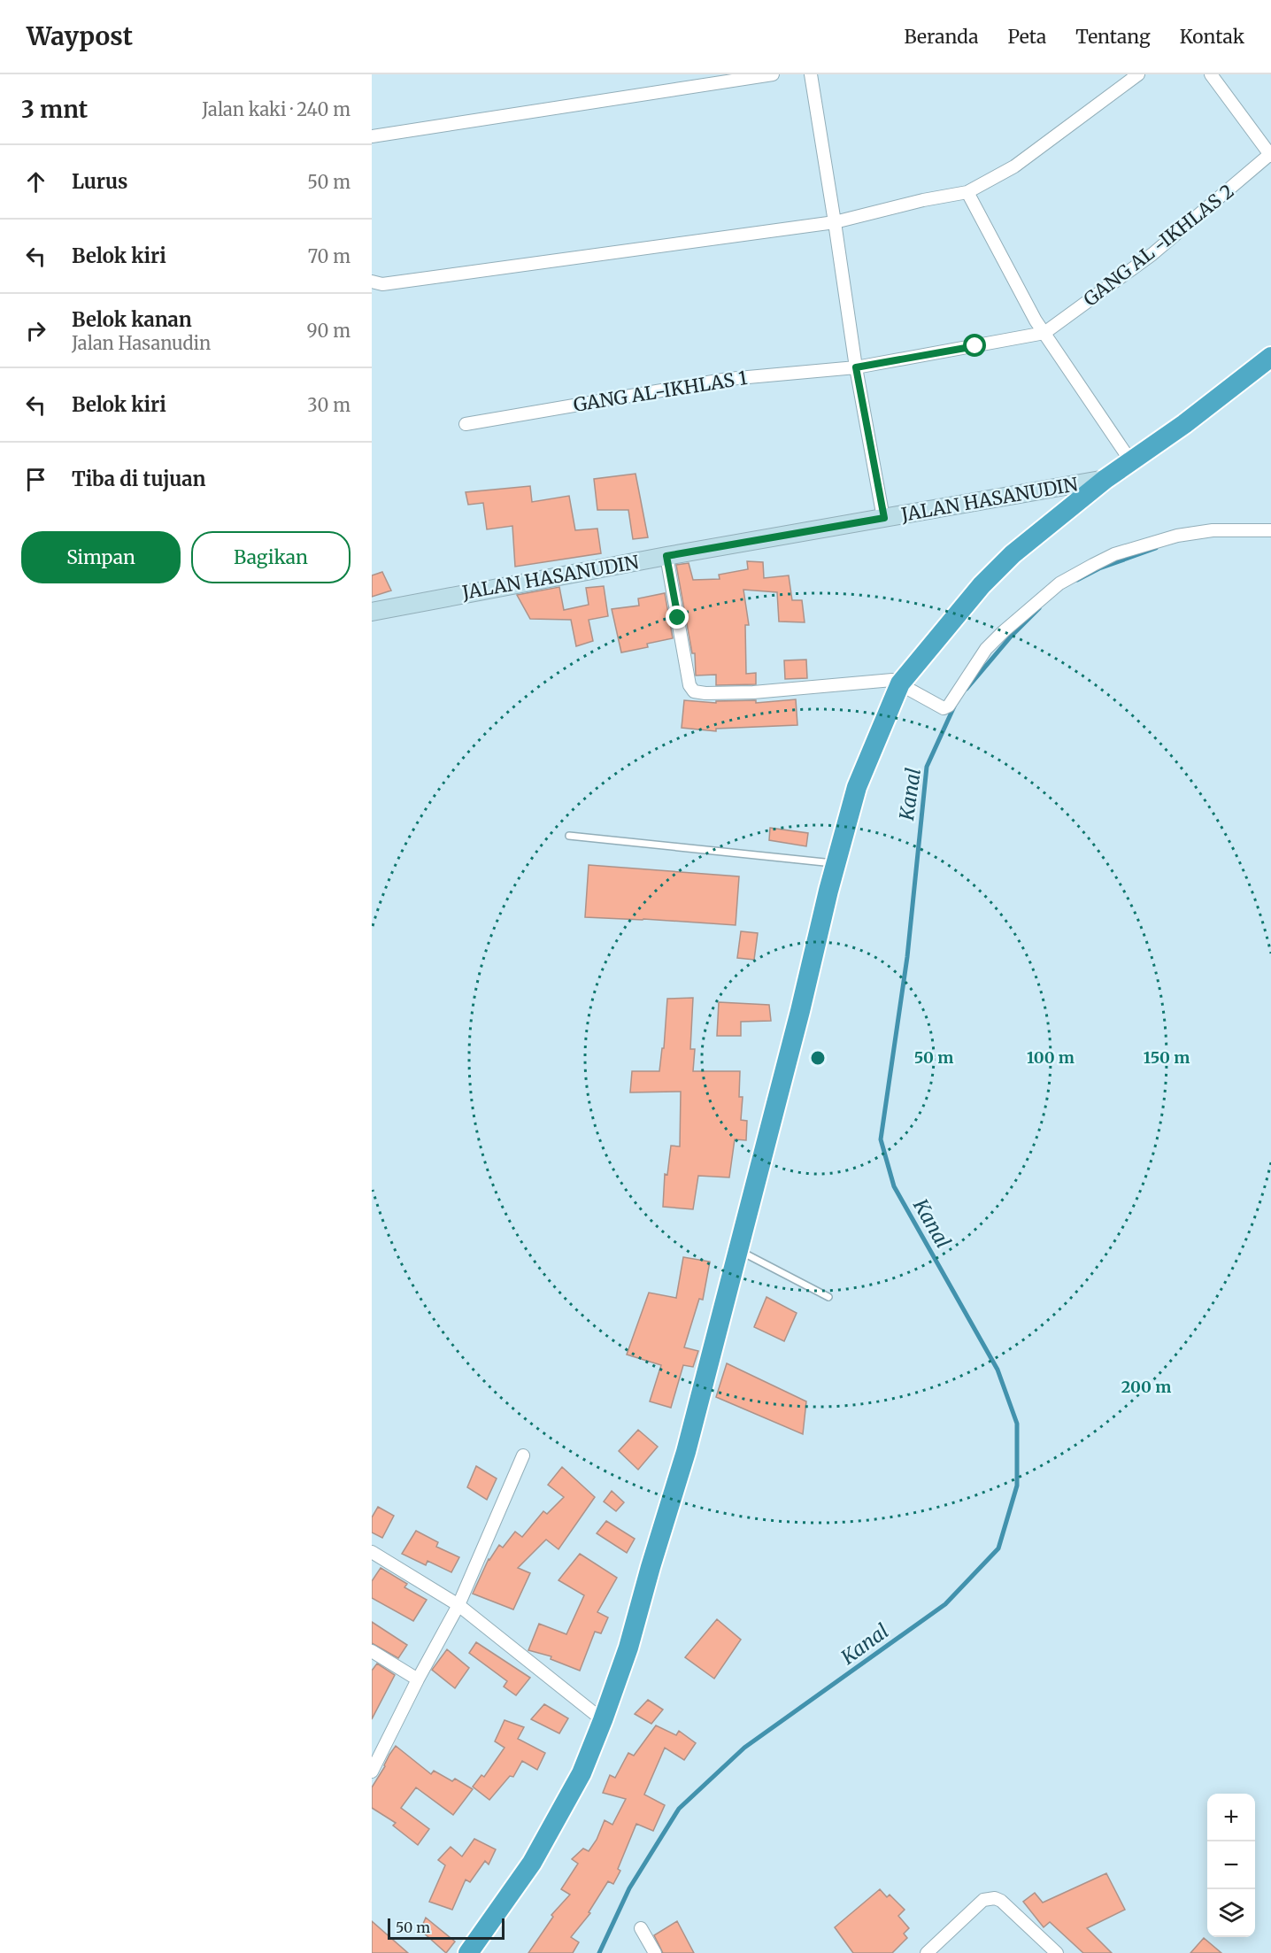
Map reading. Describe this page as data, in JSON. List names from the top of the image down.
{
  "streets": {
    "main road": ["JALAN HASANUDIN"],
    "street": ["GANG AL -IKHLAS 2", "GANG AL-IKHLAS 1"]
  },
  "crossings": [
    ["GANG AL -IKHLAS 2", "GANG AL-IKHLAS 1"]
  ],
  "water": ["Kanal"],
  "scale_bar": "50 m",
  "page": {
    "header": "Waypost",
    "nav": [
      "Beranda",
      "Peta",
      "Tentang",
      "Kontak"
    ],
    "heading": ["3 mnt", "Jalan kaki · 240 m"],
    "list": [
      ["Lurus", "50 m"],
      ["Belok kiri", "70 m"],
      ["Belok kanan", "Jalan Hasanudin", "90 m"],
      ["Belok kiri", "30 m"],
      "Tiba di tujuan"
    ],
    "buttons": ["Simpan", "Bagikan"],
    "map_buttons": ["+", "−"],
    "scale": "50 m"
  },
  "rings": [
    "50 m",
    "100 m",
    "150 m",
    "200 m"
  ]
}
